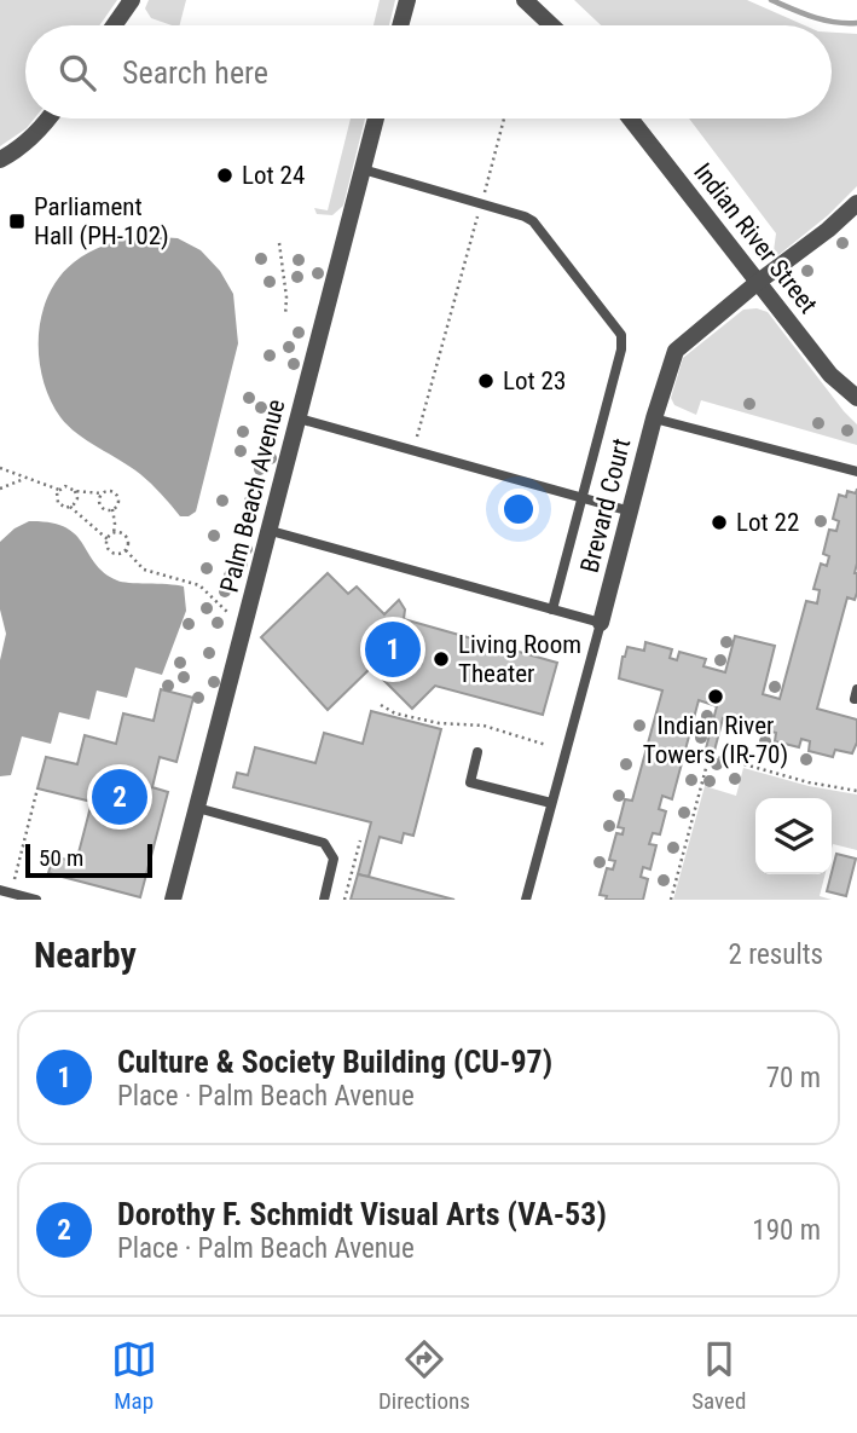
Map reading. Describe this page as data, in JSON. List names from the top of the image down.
{
  "streets": {
    "street": ["Indian River Street", "Palm Beach Avenue", "Brevard Court"]
  },
  "crossings": [
    ["Indian River Street", "Brevard Court"]
  ],
  "places": {
    "other": [
      "Lot 24",
      "Lot 23",
      "Lot 22",
      "Living Room Theater",
      "Indian River Towers (IR-70)"
    ],
    "transit": ["Parliament Hall (PH-102)"]
  },
  "scale_bar": "50 m",
  "page": {
    "search": "Search here",
    "pins": ["1", "2"],
    "scale": "50 m",
    "heading": ["Nearby", "2 results"],
    "list": [
      {
        "mark": "1",
        "name": "Culture & Society Building (CU-97)",
        "note": "Place · Palm Beach Avenue",
        "value": "70 m"
      },
      {
        "mark": "2",
        "name": "Dorothy F. Schmidt Visual Arts (VA-53)",
        "note": "Place · Palm Beach Avenue",
        "value": "190 m"
      }
    ],
    "nav": ["Map", "Directions", "Saved"]
  }
}
